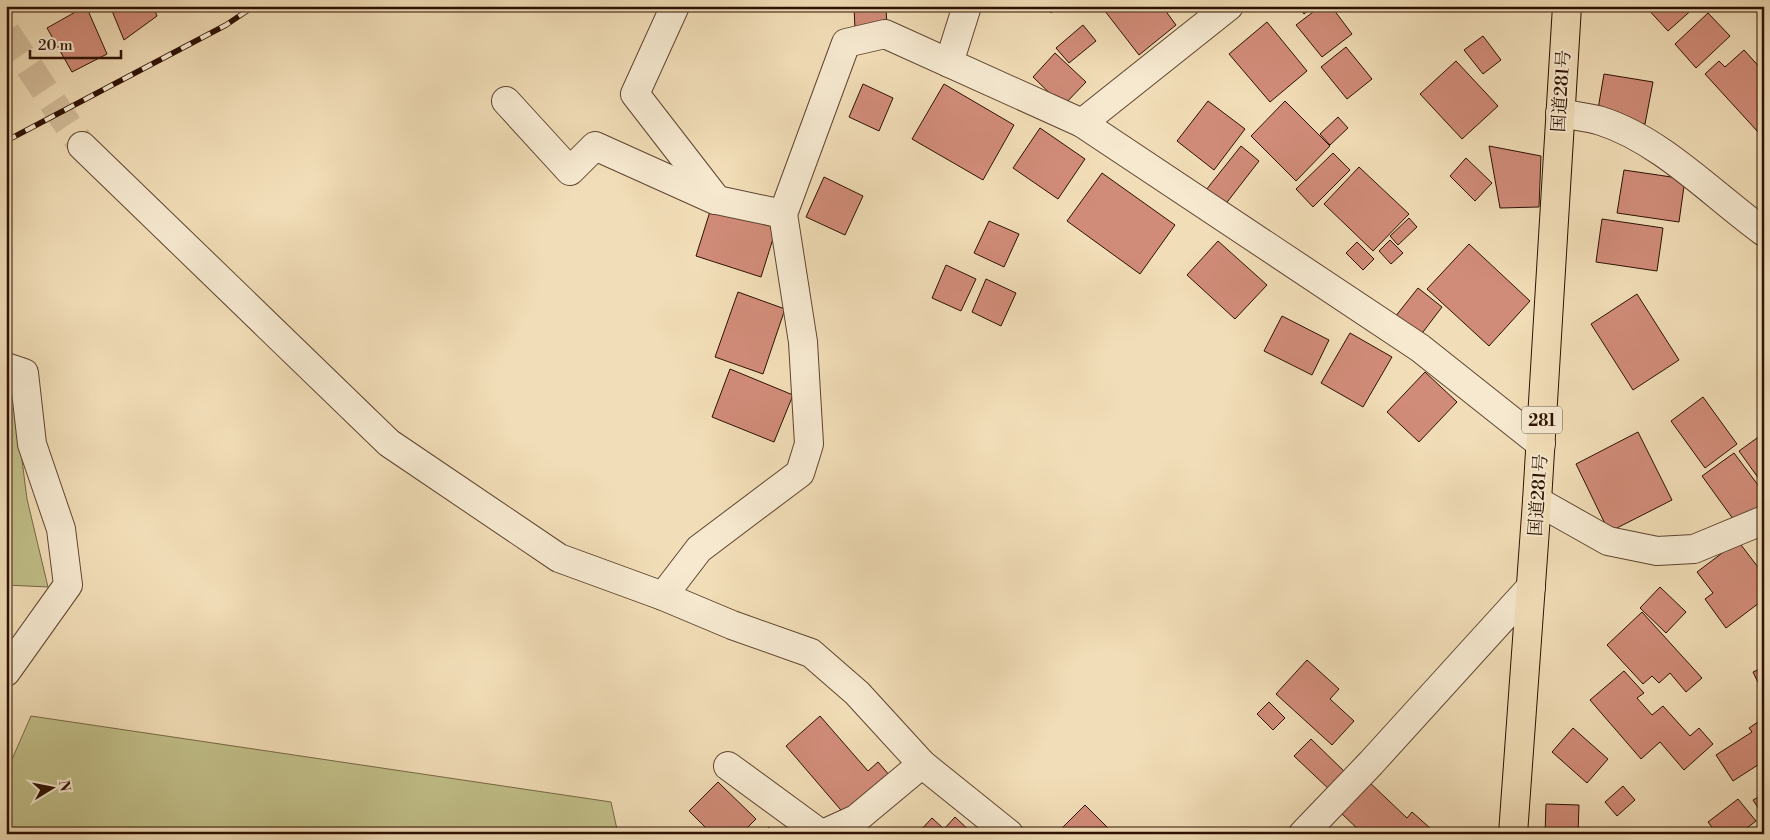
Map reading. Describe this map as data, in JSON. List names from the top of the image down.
{
  "streets": {
    "highway": ["国道281号", "281"]
  },
  "scale_bar": "20 m",
  "north": "right"
}
